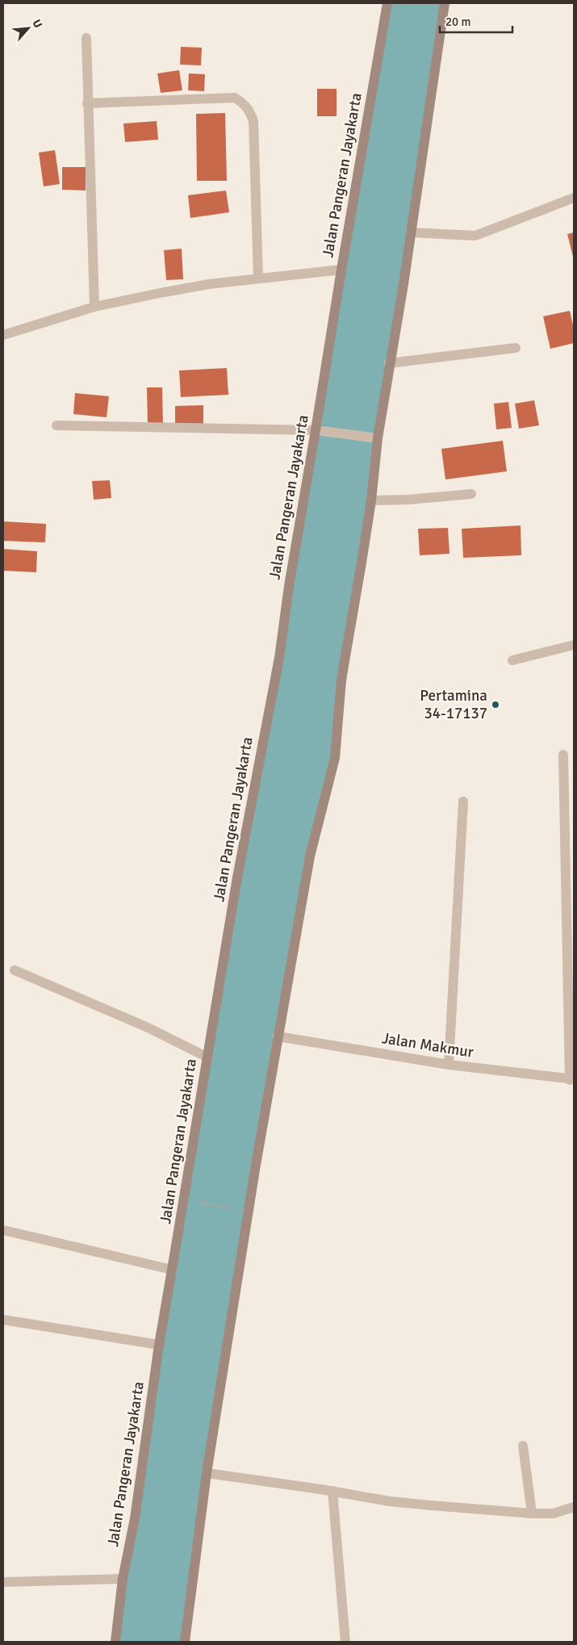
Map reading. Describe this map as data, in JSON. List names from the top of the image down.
{
  "streets": {
    "street": ["Jalan Pangeran Jayakarta", "Jalan Makmur"]
  },
  "places": ["Pertamina 34-17137"],
  "scale_bar": "20 m",
  "north": "top right"
}
